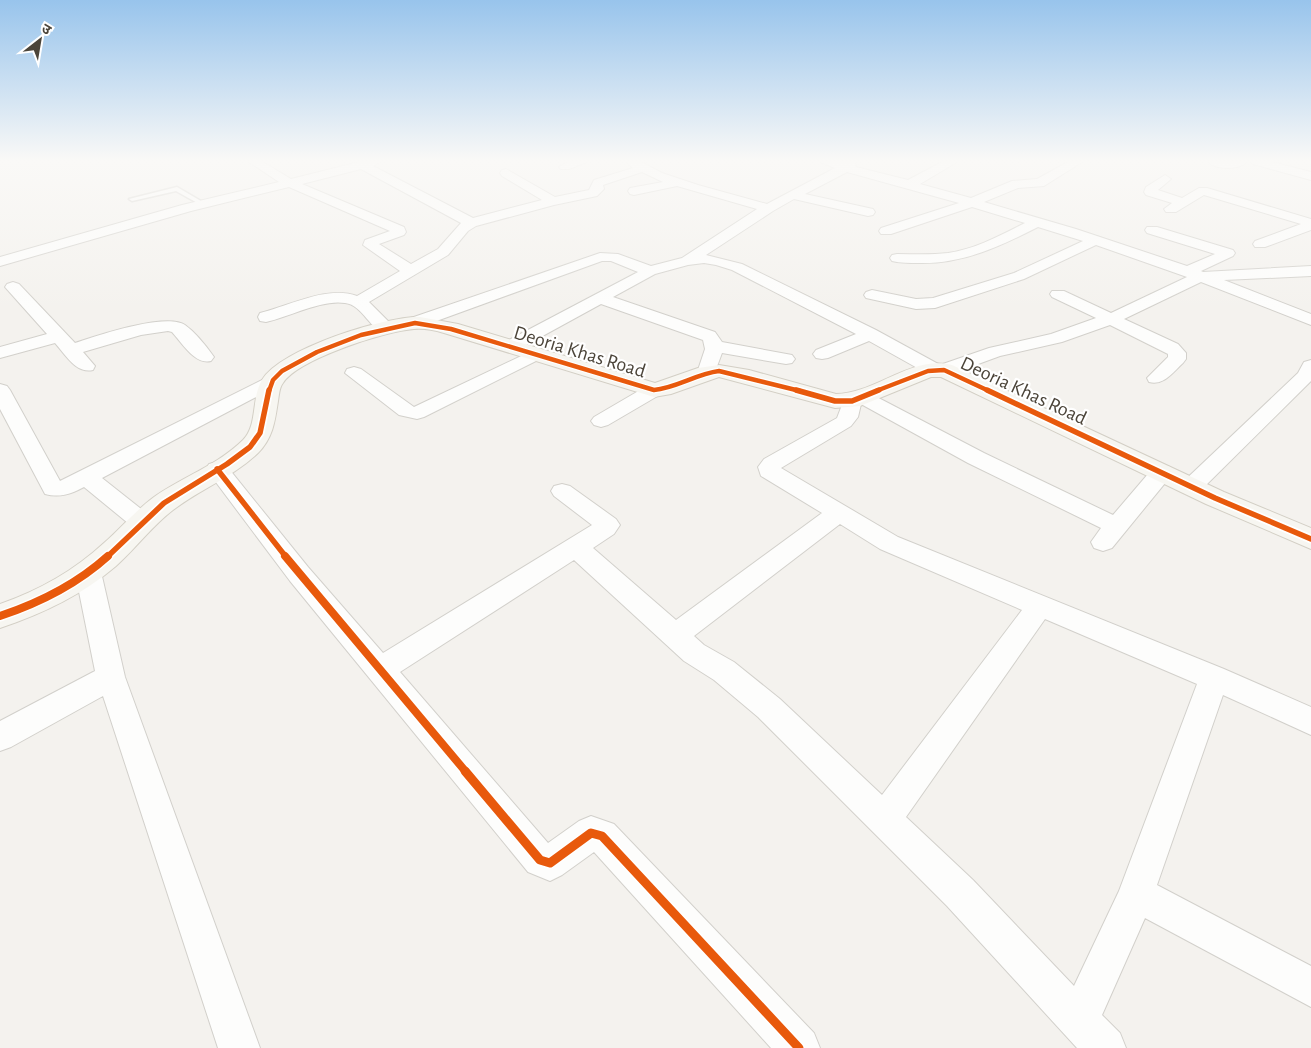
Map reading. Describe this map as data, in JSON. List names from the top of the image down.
{
  "streets": {
    "street": ["Deoria Khas Road"]
  },
  "north": "top right"
}
